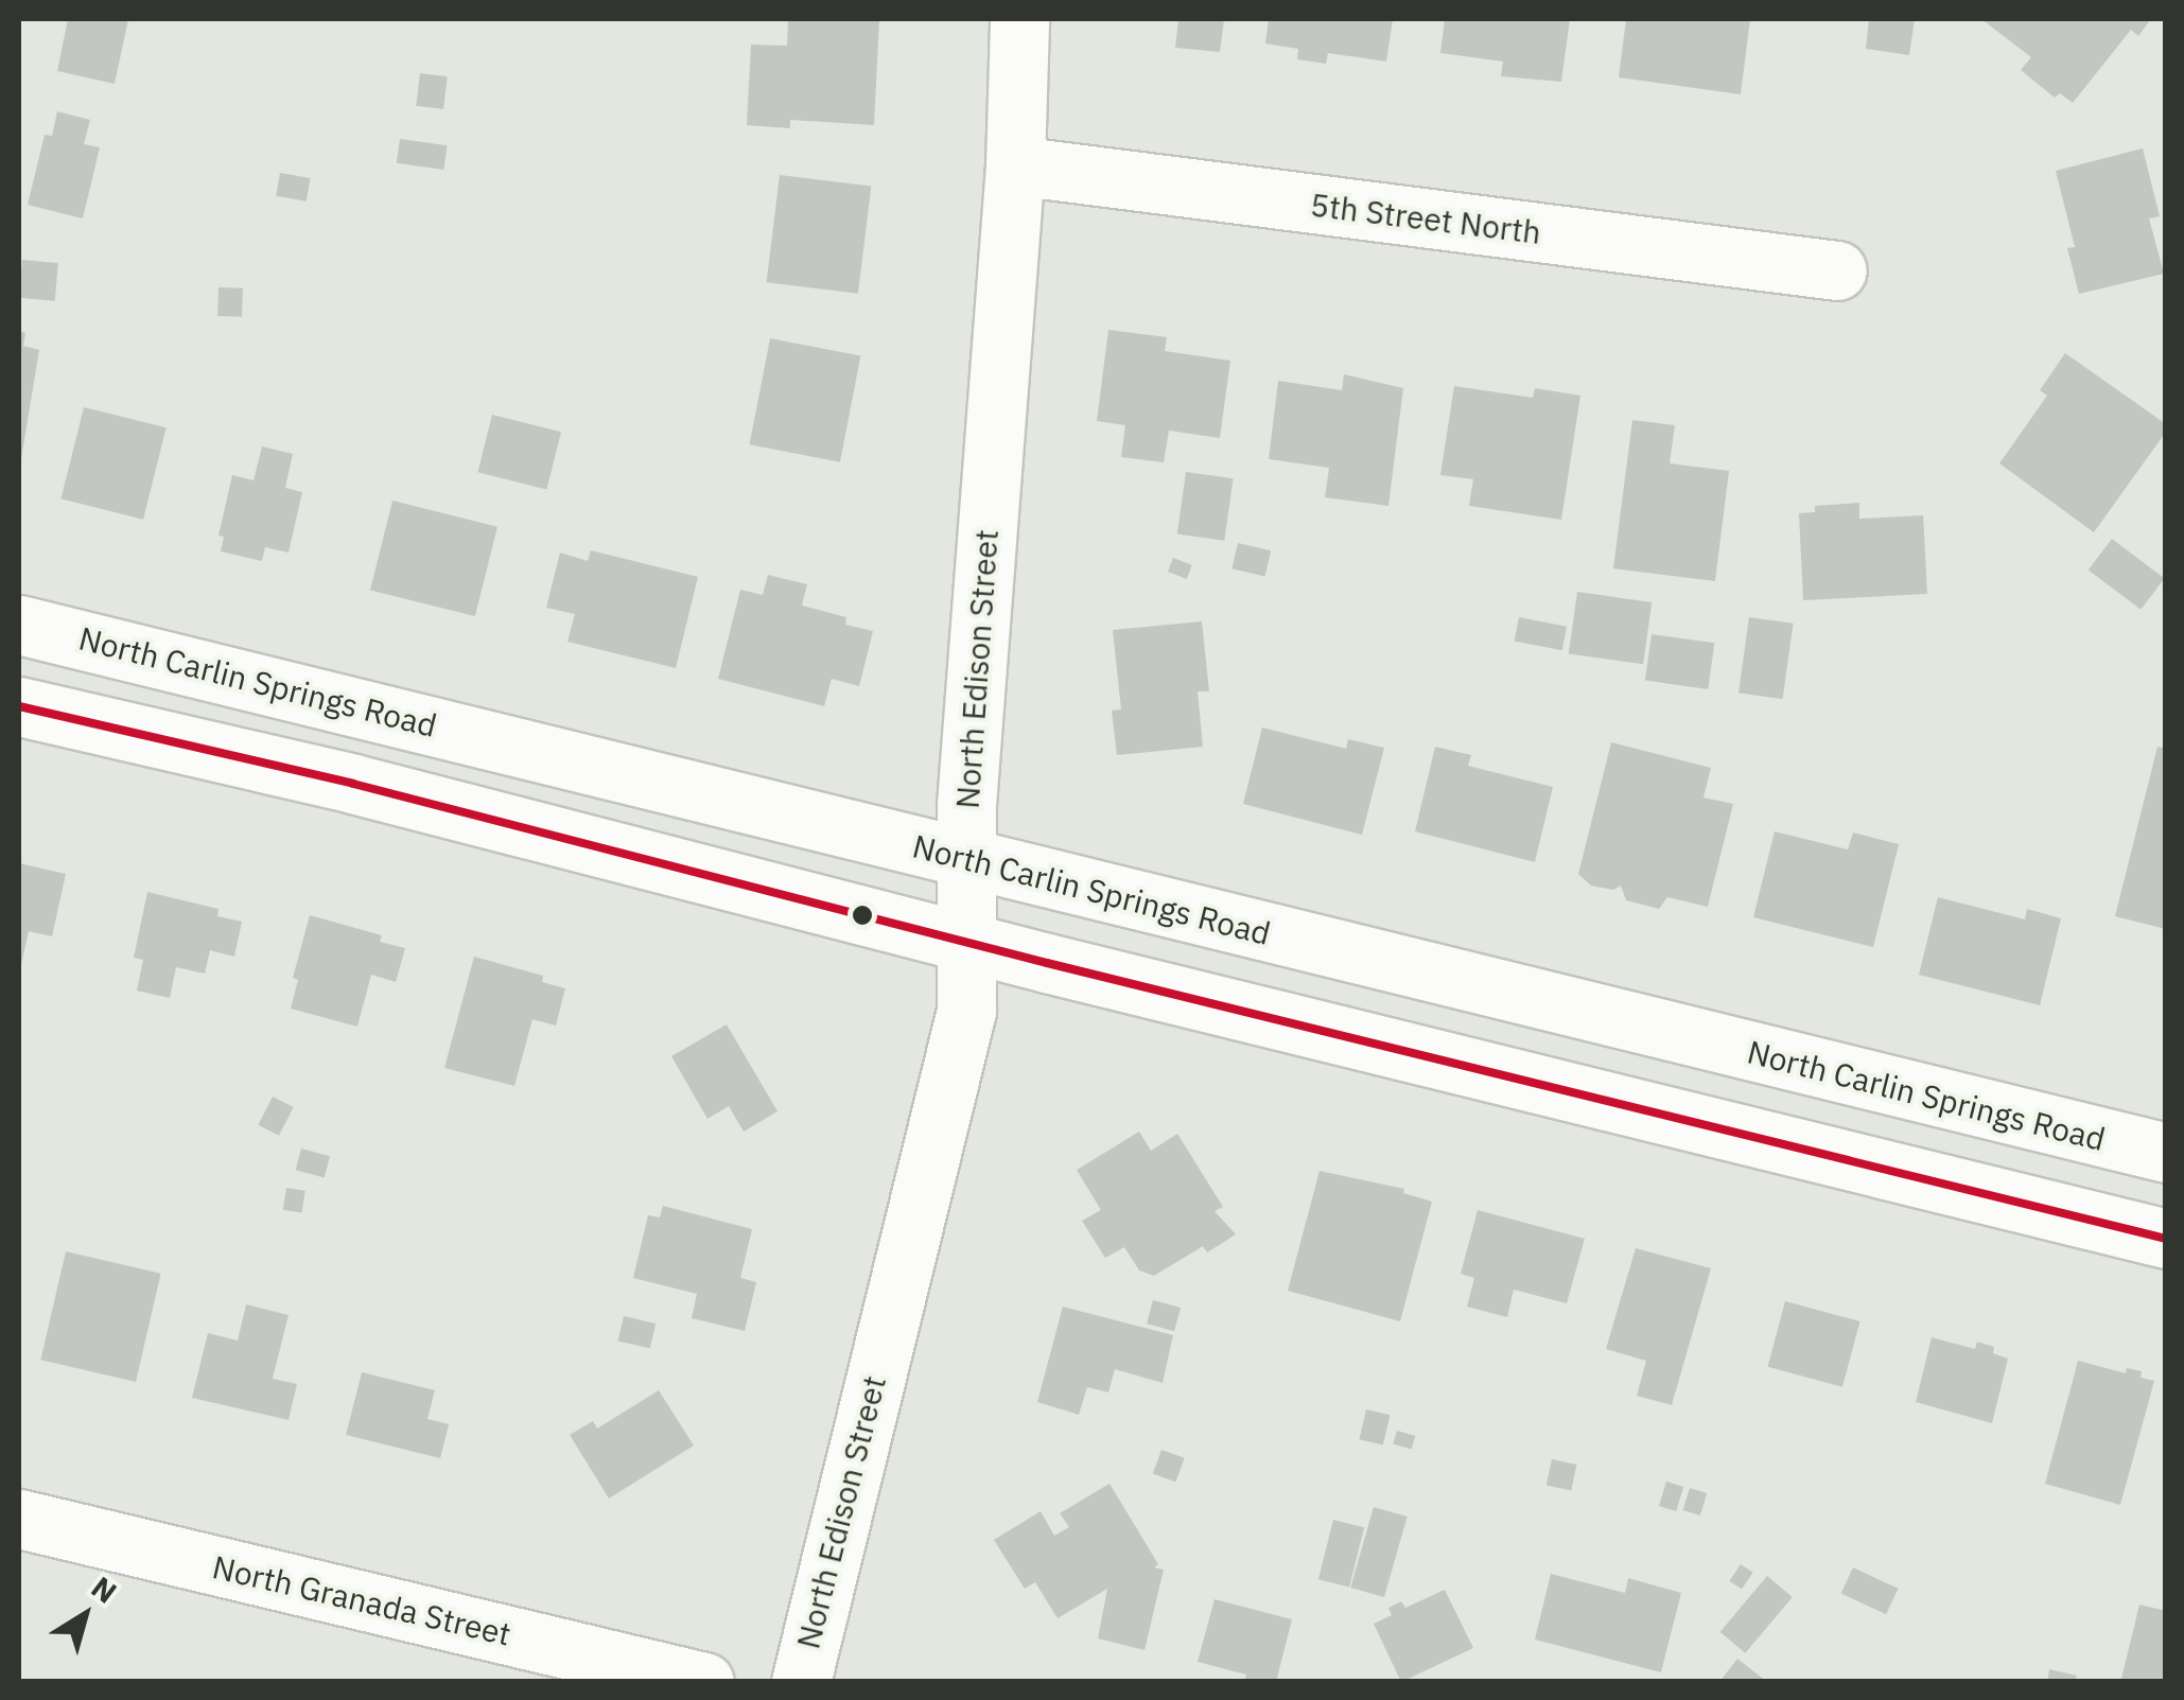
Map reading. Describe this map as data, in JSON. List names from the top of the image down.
{
  "streets": {
    "main road": [
      "5th Street North",
      "North Edison Street",
      "North Carlin Springs Road",
      "North Granada Street"
    ]
  },
  "crossings": [
    ["5th Street North", "North Edison Street"],
    ["North Edison Street", "North Carlin Springs Road"]
  ],
  "north": "top right"
}
